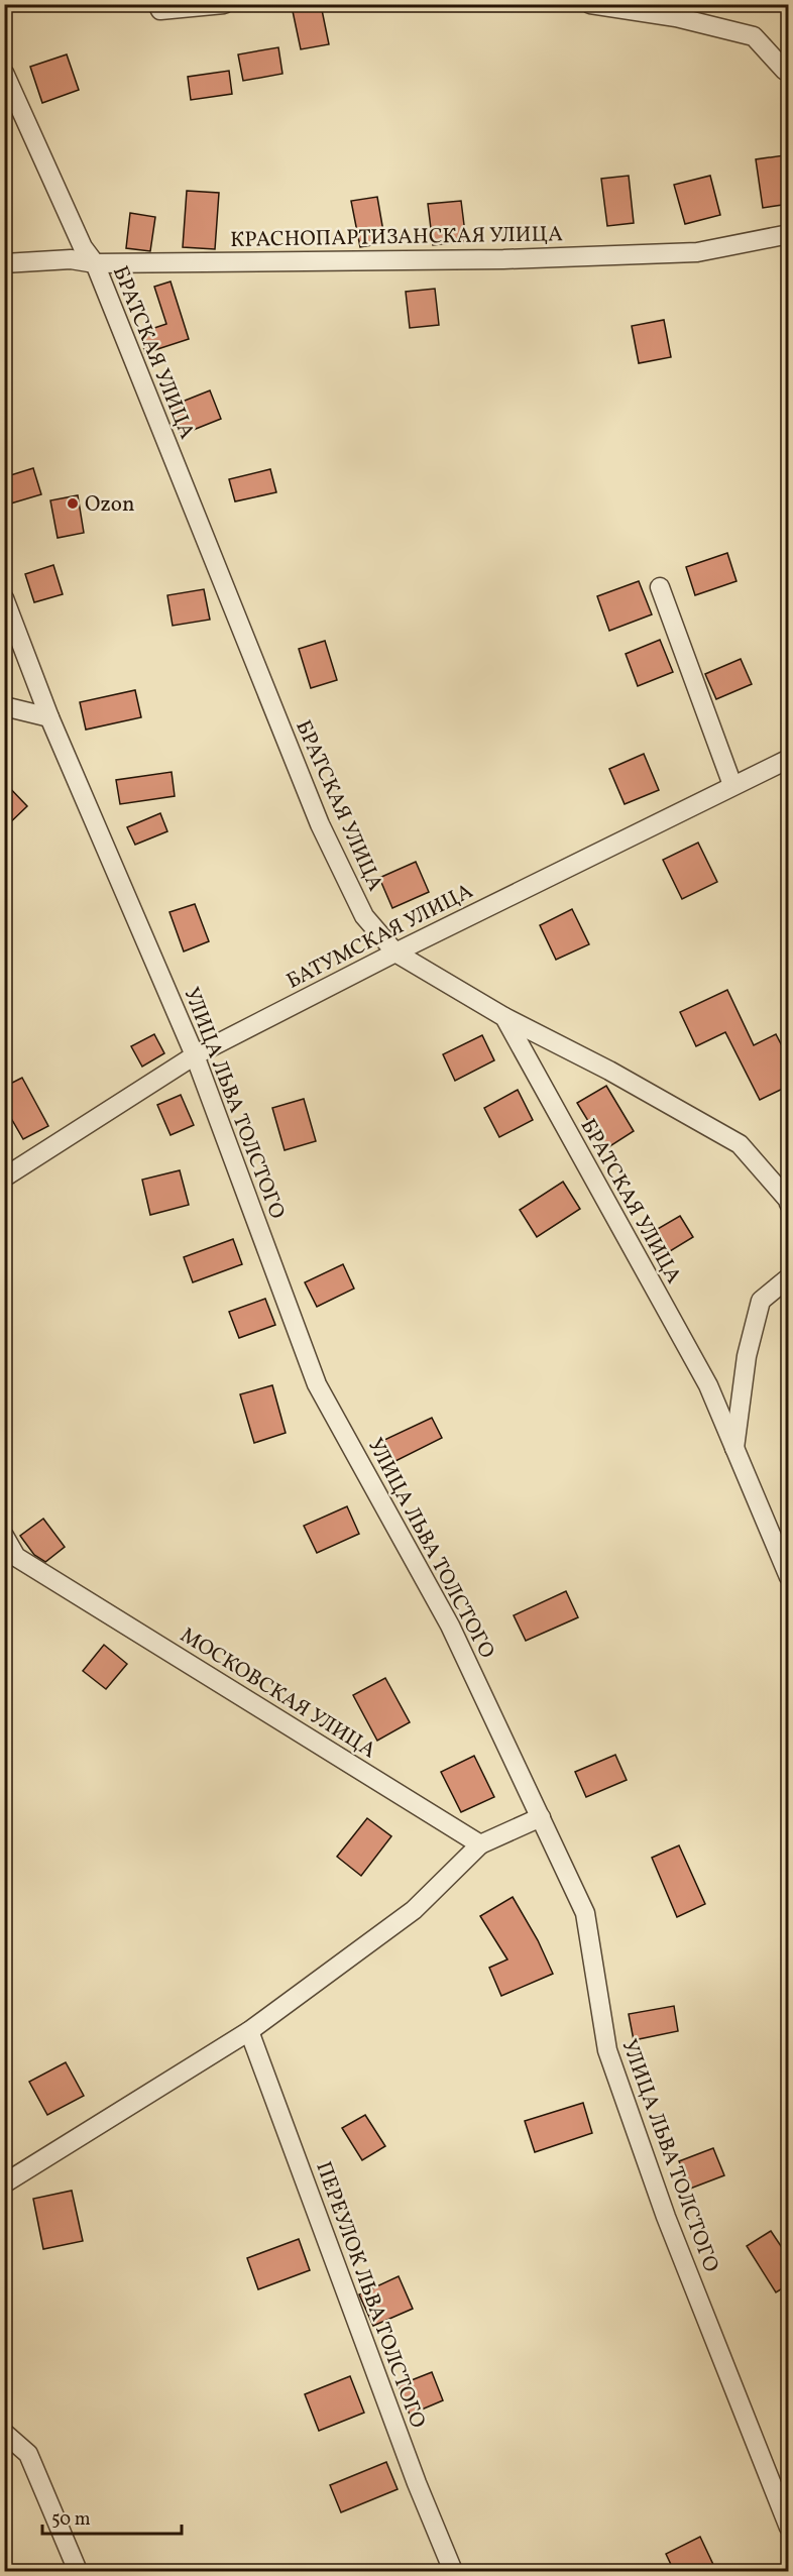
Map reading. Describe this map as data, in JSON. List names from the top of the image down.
{
  "streets": {
    "street": [
      "КРАСНОПАРТИЗАНСКАЯ УЛИЦА",
      "БРАТСКАЯ УЛИЦА",
      "БАТУМСКАЯ УЛИЦА",
      "УЛИЦА ЛЬВА ТОЛСТОГО",
      "МОСКОВСКАЯ УЛИЦА",
      "ПЕРЕУЛОК ЛЬВА ТОЛСТОГО"
    ]
  },
  "crossings": [
    ["КРАСНОПАРТИЗАНСКАЯ УЛИЦА", "БРАТСКАЯ УЛИЦА"],
    ["БРАТСКАЯ УЛИЦА", "БАТУМСКАЯ УЛИЦА"],
    ["БАТУМСКАЯ УЛИЦА", "УЛИЦА ЛЬВА ТОЛСТОГО"]
  ],
  "places": ["Ozon"],
  "scale_bar": "50 m"
}
